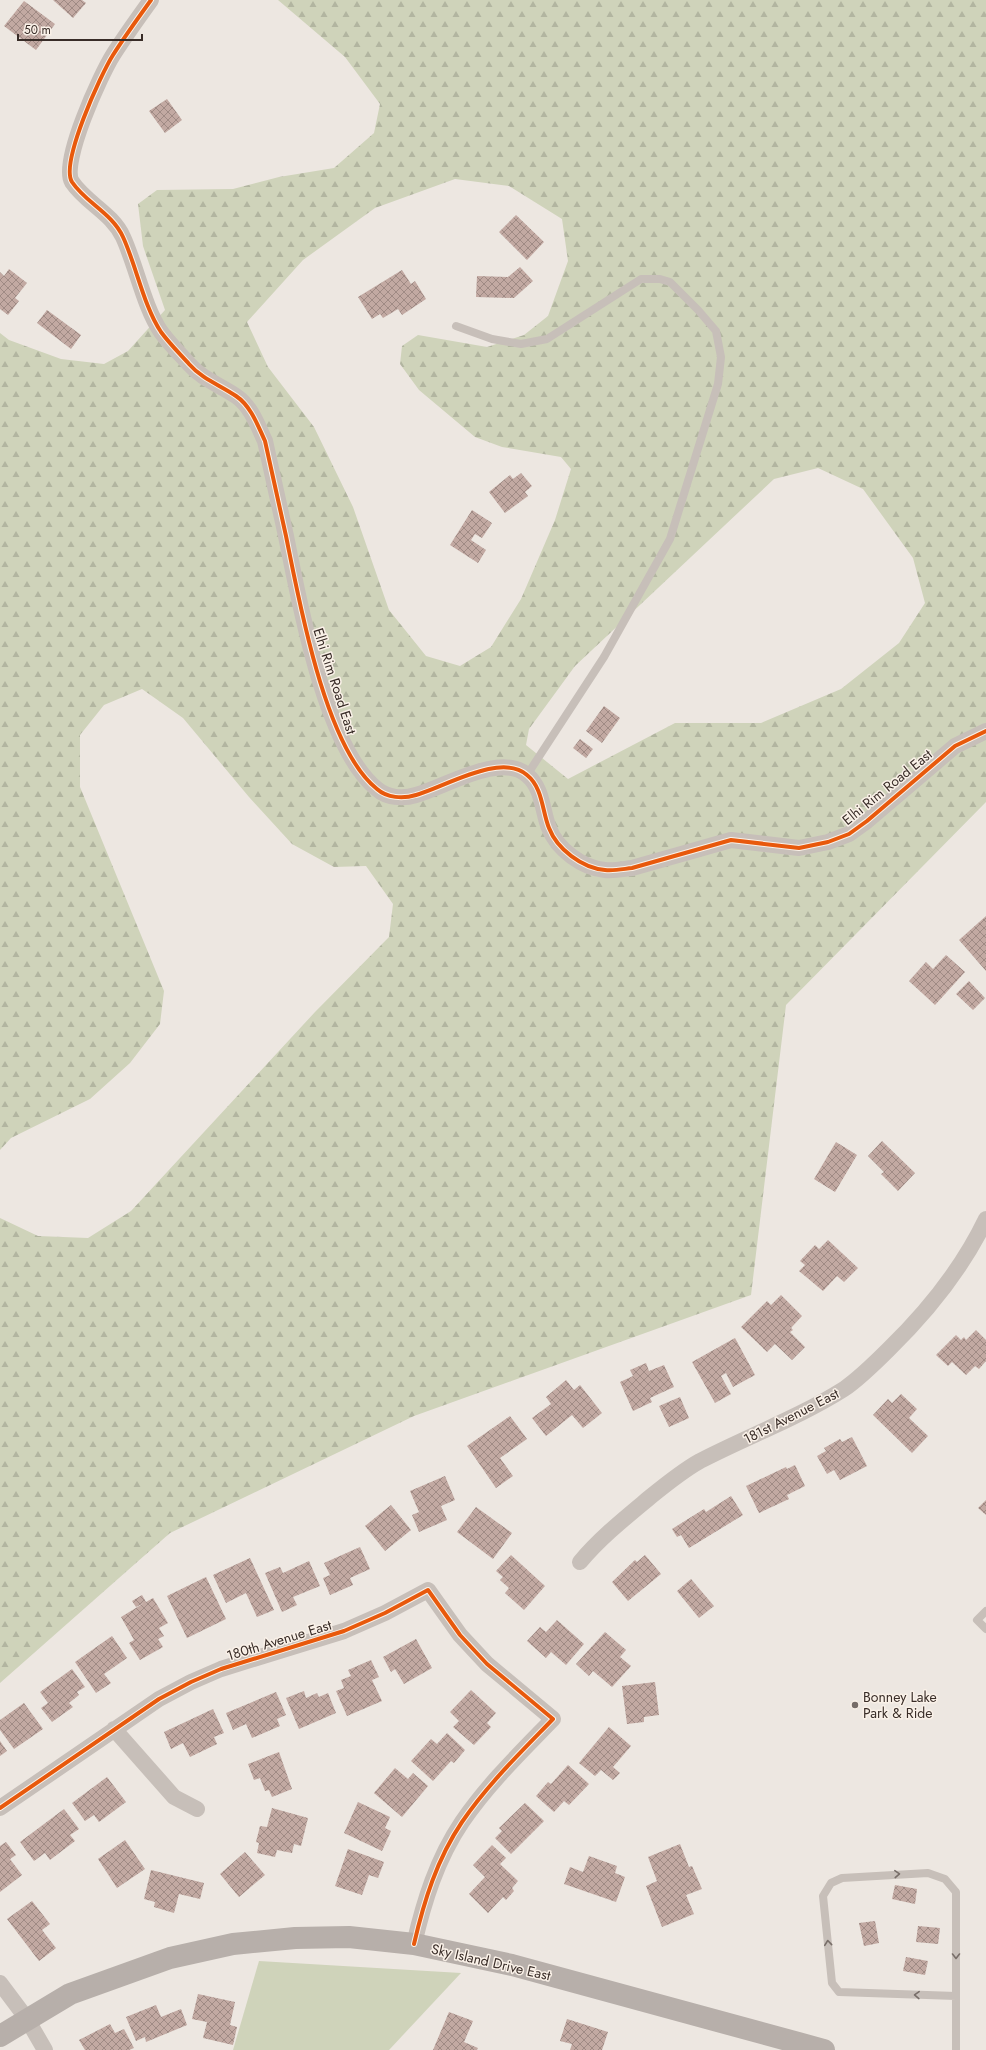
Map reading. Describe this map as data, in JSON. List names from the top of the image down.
{
  "streets": {
    "street": [
      "Elhi Rim Road East",
      "181st Avenue East",
      "180th Avenue East",
      "Sky Island Drive East"
    ]
  },
  "crossings": [
    ["180th Avenue East", "Sky Island Drive East"]
  ],
  "places": ["Bonney Lake Park & Ride"],
  "scale_bar": "50 m"
}
